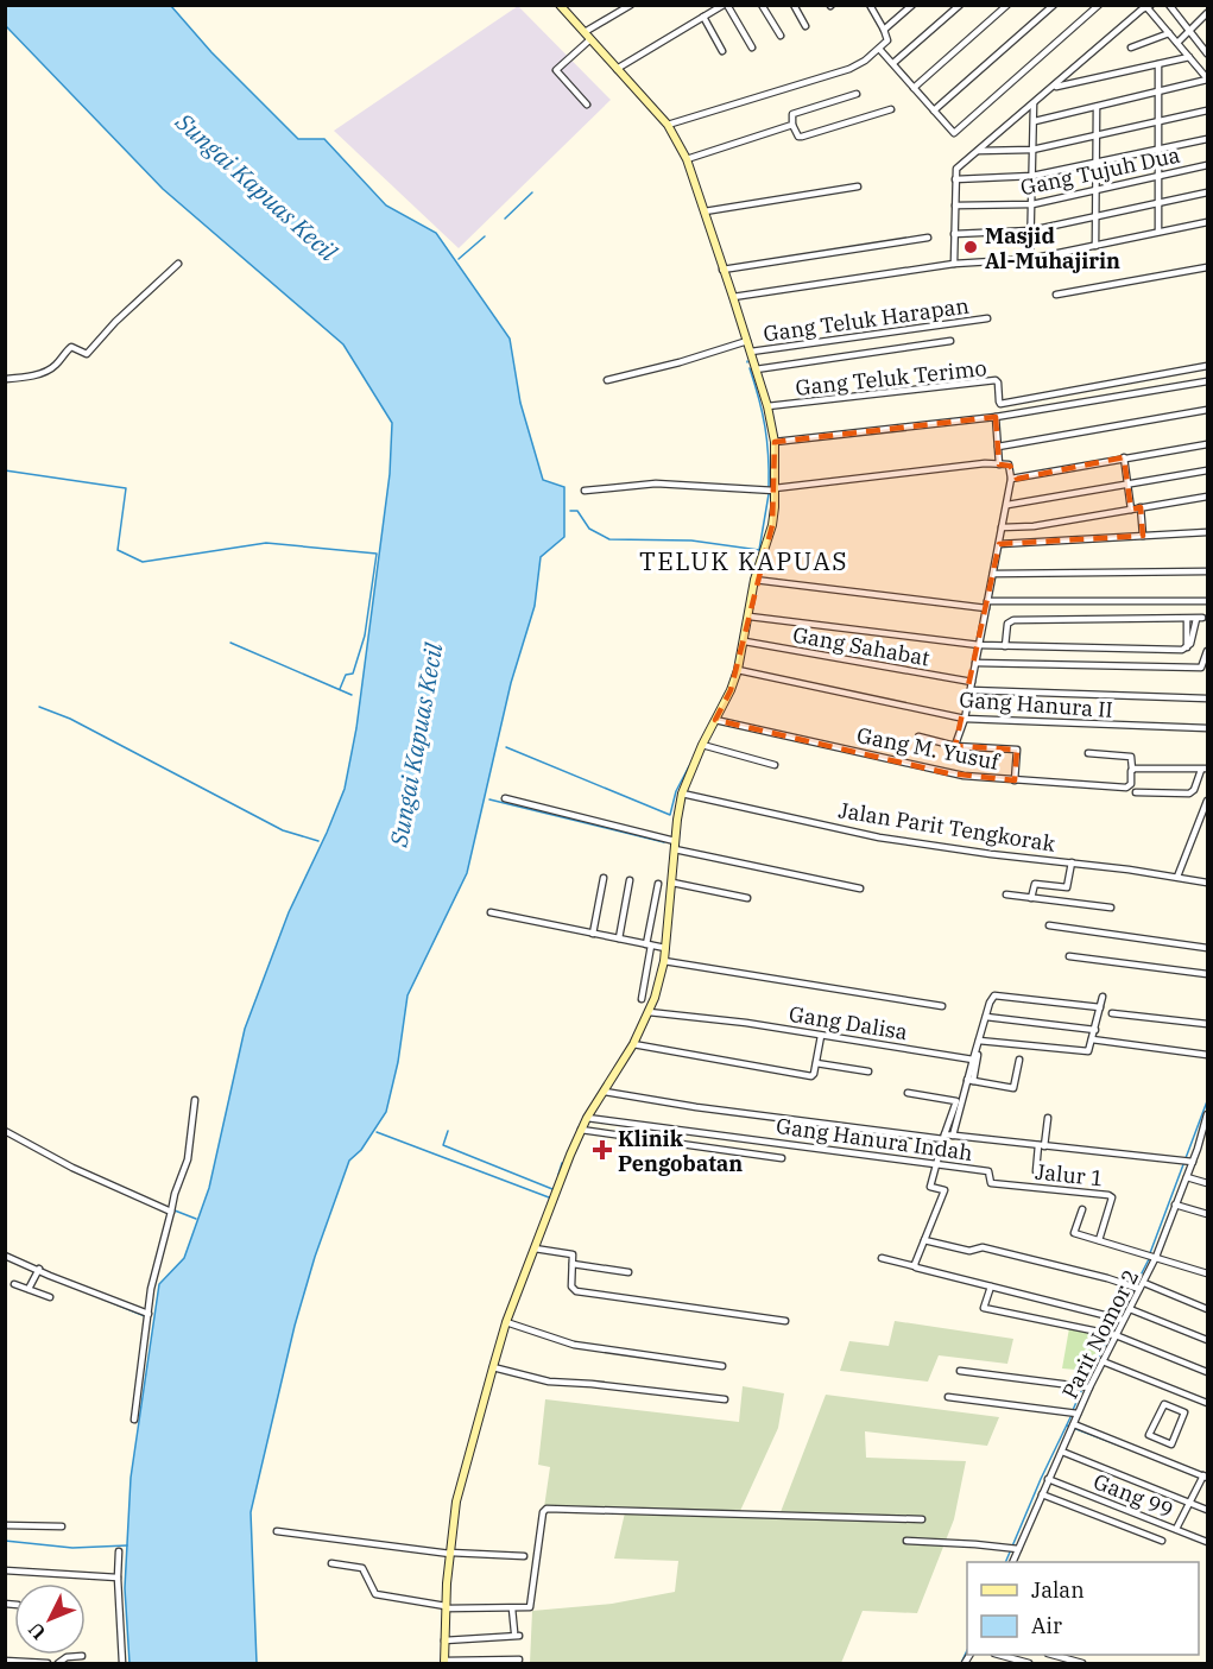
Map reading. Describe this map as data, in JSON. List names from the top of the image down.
{
  "streets": {
    "street": [
      "Gang Tujuh Dua",
      "Gang Teluk Harapan",
      "Gang Teluk Terimo",
      "Gang Sahabat",
      "Gang Hanura II",
      "Gang M. Yusuf",
      "Jalan Parit Tengkorak",
      "Gang Dalisa",
      "Gang Hanura Indah",
      "Jalur 1",
      "Parit Nomor 2",
      "Gang 99"
    ]
  },
  "crossings": [
    ["Gang Hanura Indah", "Jalur 1"],
    ["Parit Nomor 2", "Gang 99"]
  ],
  "districts": ["TELUK KAPUAS"],
  "water": ["Sungai Kapuas Kecil"],
  "places": {
    "other": ["Masjid Al-Muhajirin"],
    "health": ["Klinik Pengobatan"]
  },
  "legend": ["Jalan", "Air"],
  "north": "bottom left"
}
